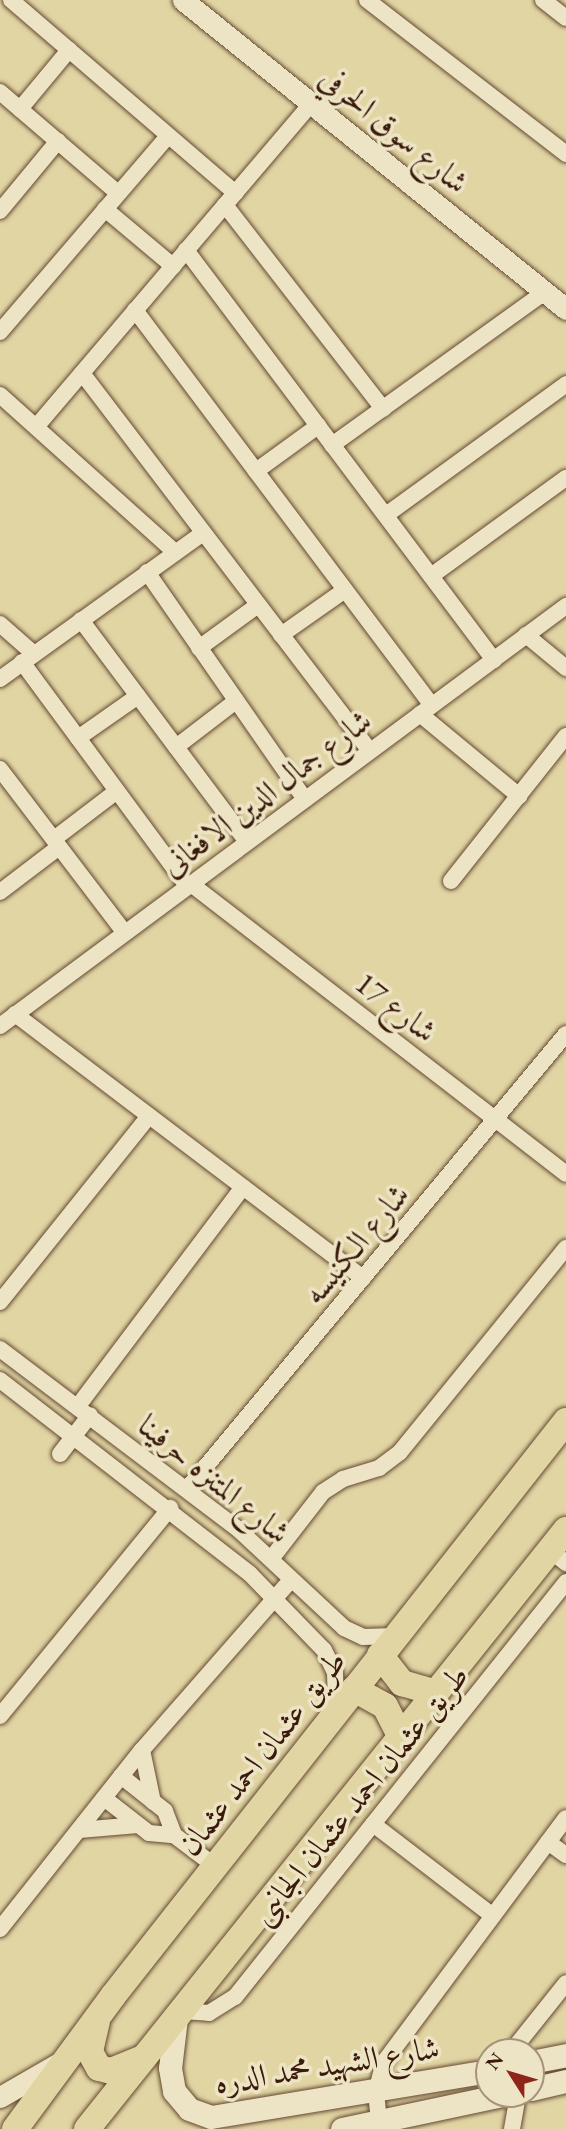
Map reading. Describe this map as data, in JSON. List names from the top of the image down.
{
  "streets": {
    "main road": ["طريق عثمان احمد عثمان", "شارع الشهيد محمد الدره"],
    "street": [
      "شارع سوق الحرفي",
      "شارع جمال الدين الافغانى",
      "شارع 17",
      "شارع الكنيسه",
      "شارع المتنزه حرفينا",
      "طريق عثمان احمد عثمان الجانبى"
    ]
  },
  "crossings": [
    ["شارع جمال الدين الافغانى", "شارع 17"],
    ["شارع 17", "شارع الكنيسه"],
    ["شارع الكنيسه", "شارع المتنزه حرفينا"],
    ["شارع المتنزه حرفينا", "طريق عثمان احمد عثمان"],
    ["طريق عثمان احمد عثمان الجانبى", "شارع الشهيد محمد الدره"]
  ],
  "north": "top left"
}
